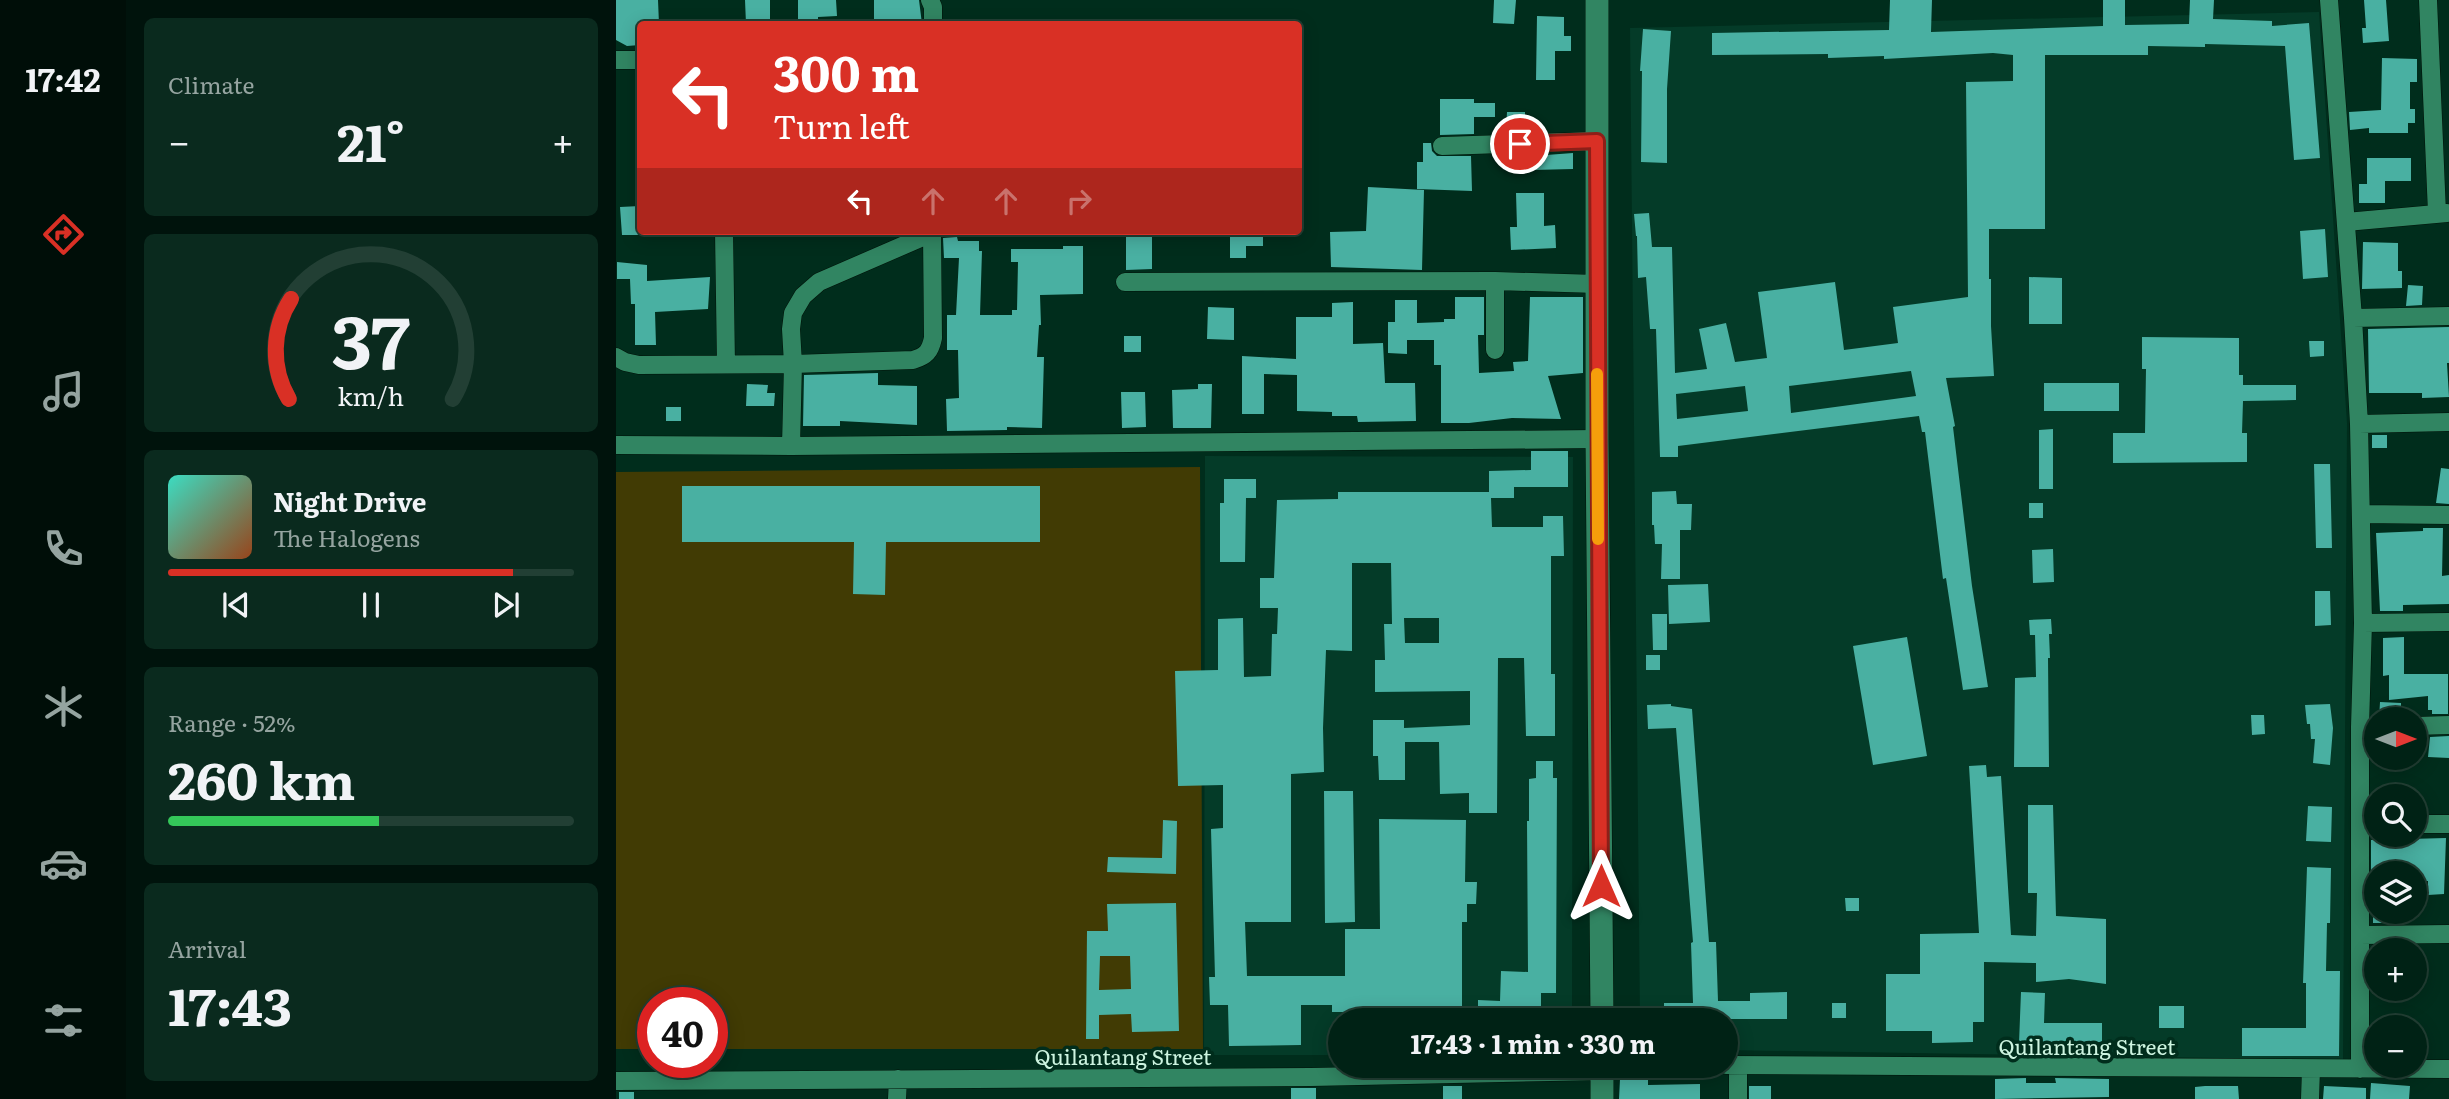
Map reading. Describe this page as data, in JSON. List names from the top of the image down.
{
  "streets": {
    "street": ["Quilantang Street"]
  },
  "north": "right",
  "page": {
    "tabs": "17:42",
    "tile": [
      "Climate",
      ["Range · 52%", "260 km"],
      ["Arrival", "17:43"]
    ],
    "turn": ["300 m", "Turn left"],
    "heat": ["−", "21°", "+"],
    "song": ["Night Drive", "The Halogens"],
    "map_buttons": ["+", "−"],
    "limit": "40",
    "trip": "17:43 · 1 min · 330 m",
    "gauge": ["37", "km/h"]
  }
}
